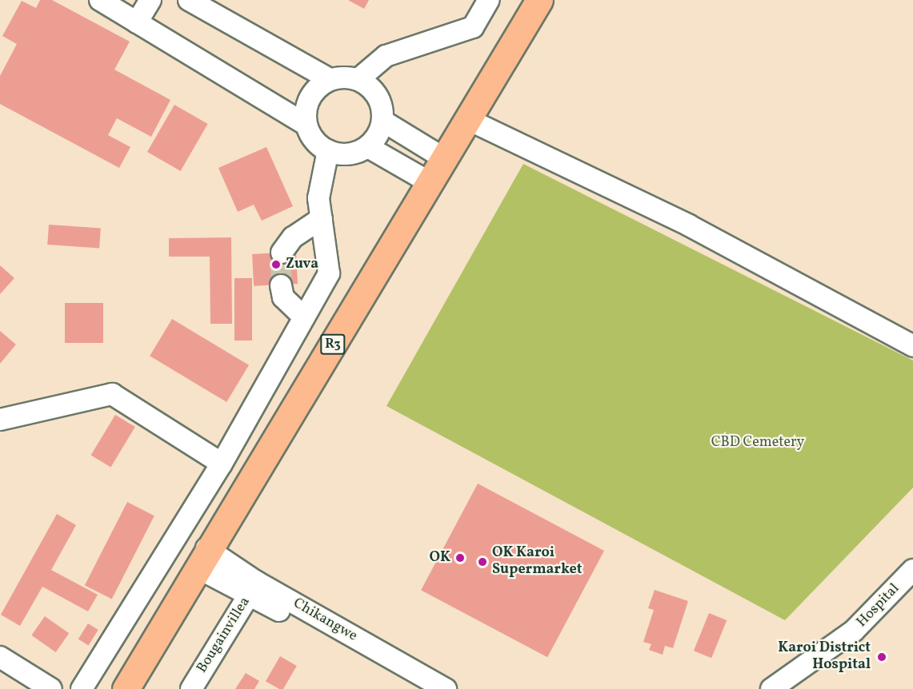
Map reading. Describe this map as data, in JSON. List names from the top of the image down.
{
  "streets": {
    "highway": ["R3"],
    "street": ["Hospital", "Chikangwe", "Bougainvillea"]
  },
  "crossings": [
    ["R3", "Chikangwe"],
    ["Chikangwe", "Bougainvillea"]
  ],
  "parks": ["CBD Cemetery"],
  "places": [
    "Zuva",
    "OK",
    "OK Karoi Supermarket",
    "Karoi District Hospital"
  ]
}
